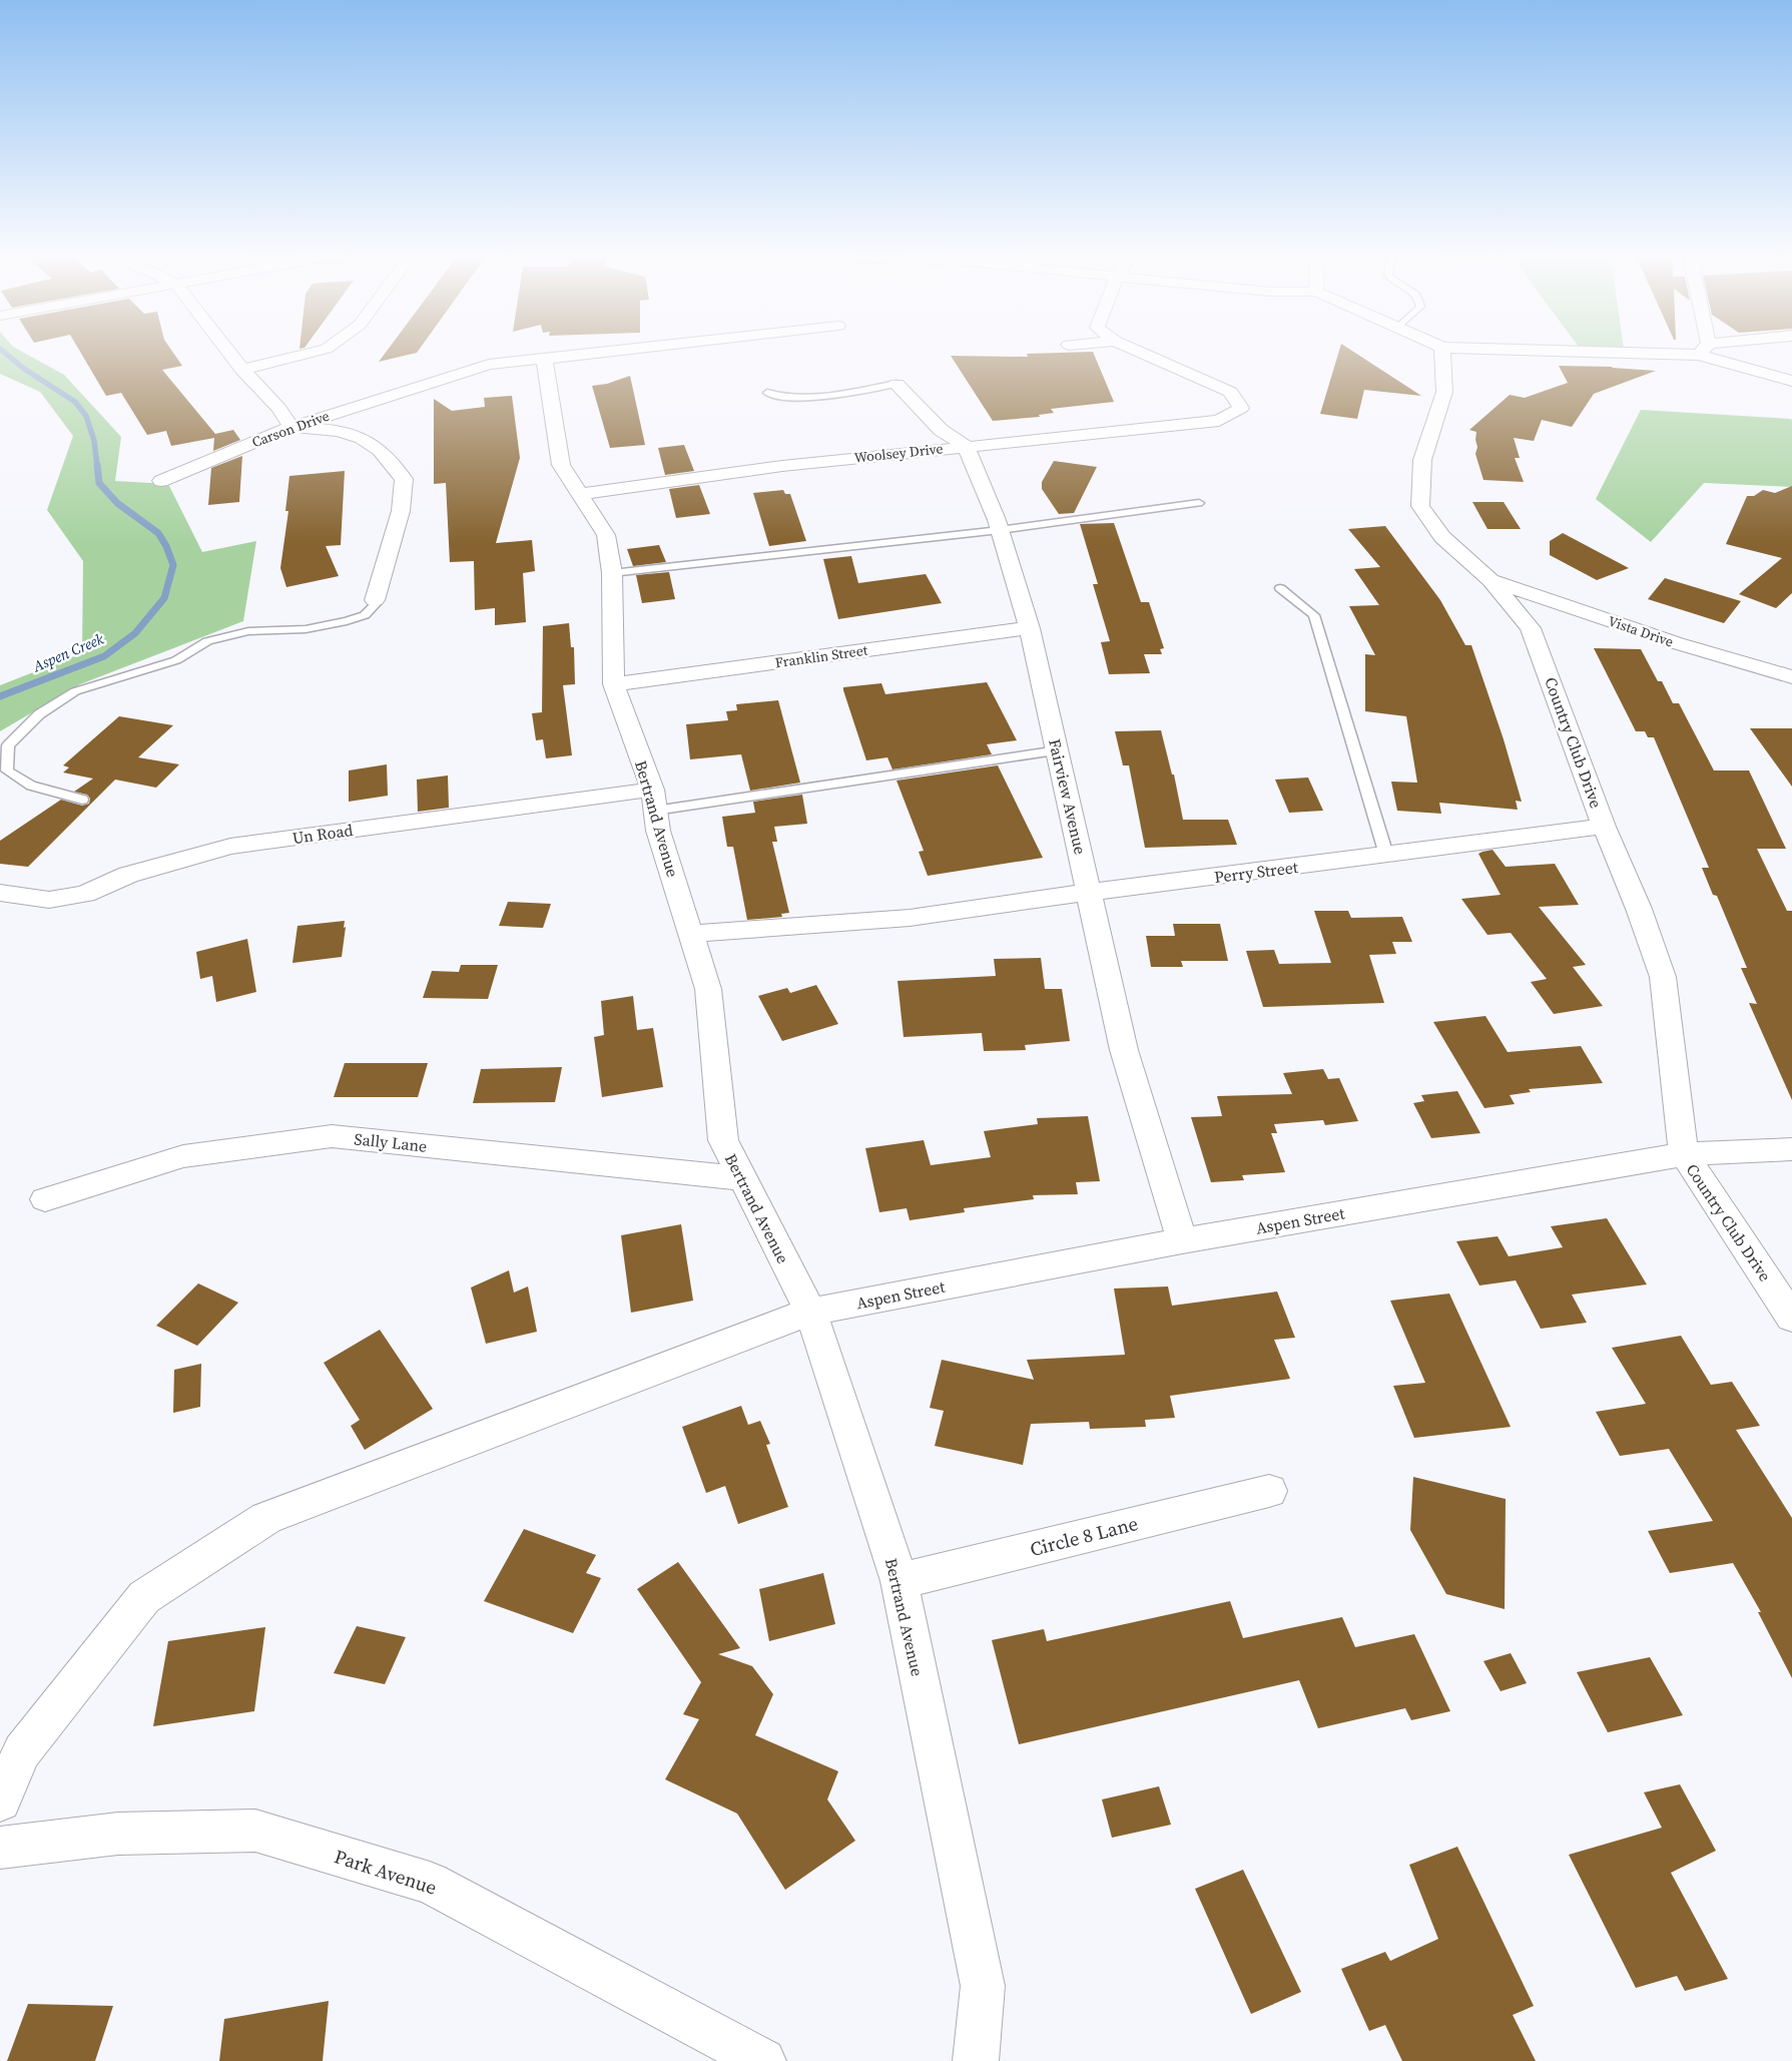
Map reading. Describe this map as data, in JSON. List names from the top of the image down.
{
  "streets": {
    "street": [
      "Carson Drive",
      "Woolsey Drive",
      "Vista Drive",
      "Franklin Street",
      "Country Club Drive",
      "Fairview Avenue",
      "Bertrand Avenue",
      "Un Road",
      "Perry Street",
      "Sally Lane",
      "Aspen Street",
      "Circle 8 Lane",
      "Park Avenue"
    ]
  },
  "crossings": [
    ["Carson Drive", "Bertrand Avenue"],
    ["Woolsey Drive", "Fairview Avenue"],
    ["Woolsey Drive", "Bertrand Avenue"],
    ["Vista Drive", "Country Club Drive"],
    ["Franklin Street", "Fairview Avenue"],
    ["Franklin Street", "Bertrand Avenue"],
    ["Country Club Drive", "Perry Street"],
    ["Country Club Drive", "Aspen Street"],
    ["Fairview Avenue", "Perry Street"],
    ["Fairview Avenue", "Aspen Street"],
    ["Bertrand Avenue", "Un Road"],
    ["Bertrand Avenue", "Perry Street"],
    ["Bertrand Avenue", "Sally Lane"],
    ["Bertrand Avenue", "Aspen Street"],
    ["Bertrand Avenue", "Circle 8 Lane"]
  ],
  "water": ["Aspen Creek"]
}
